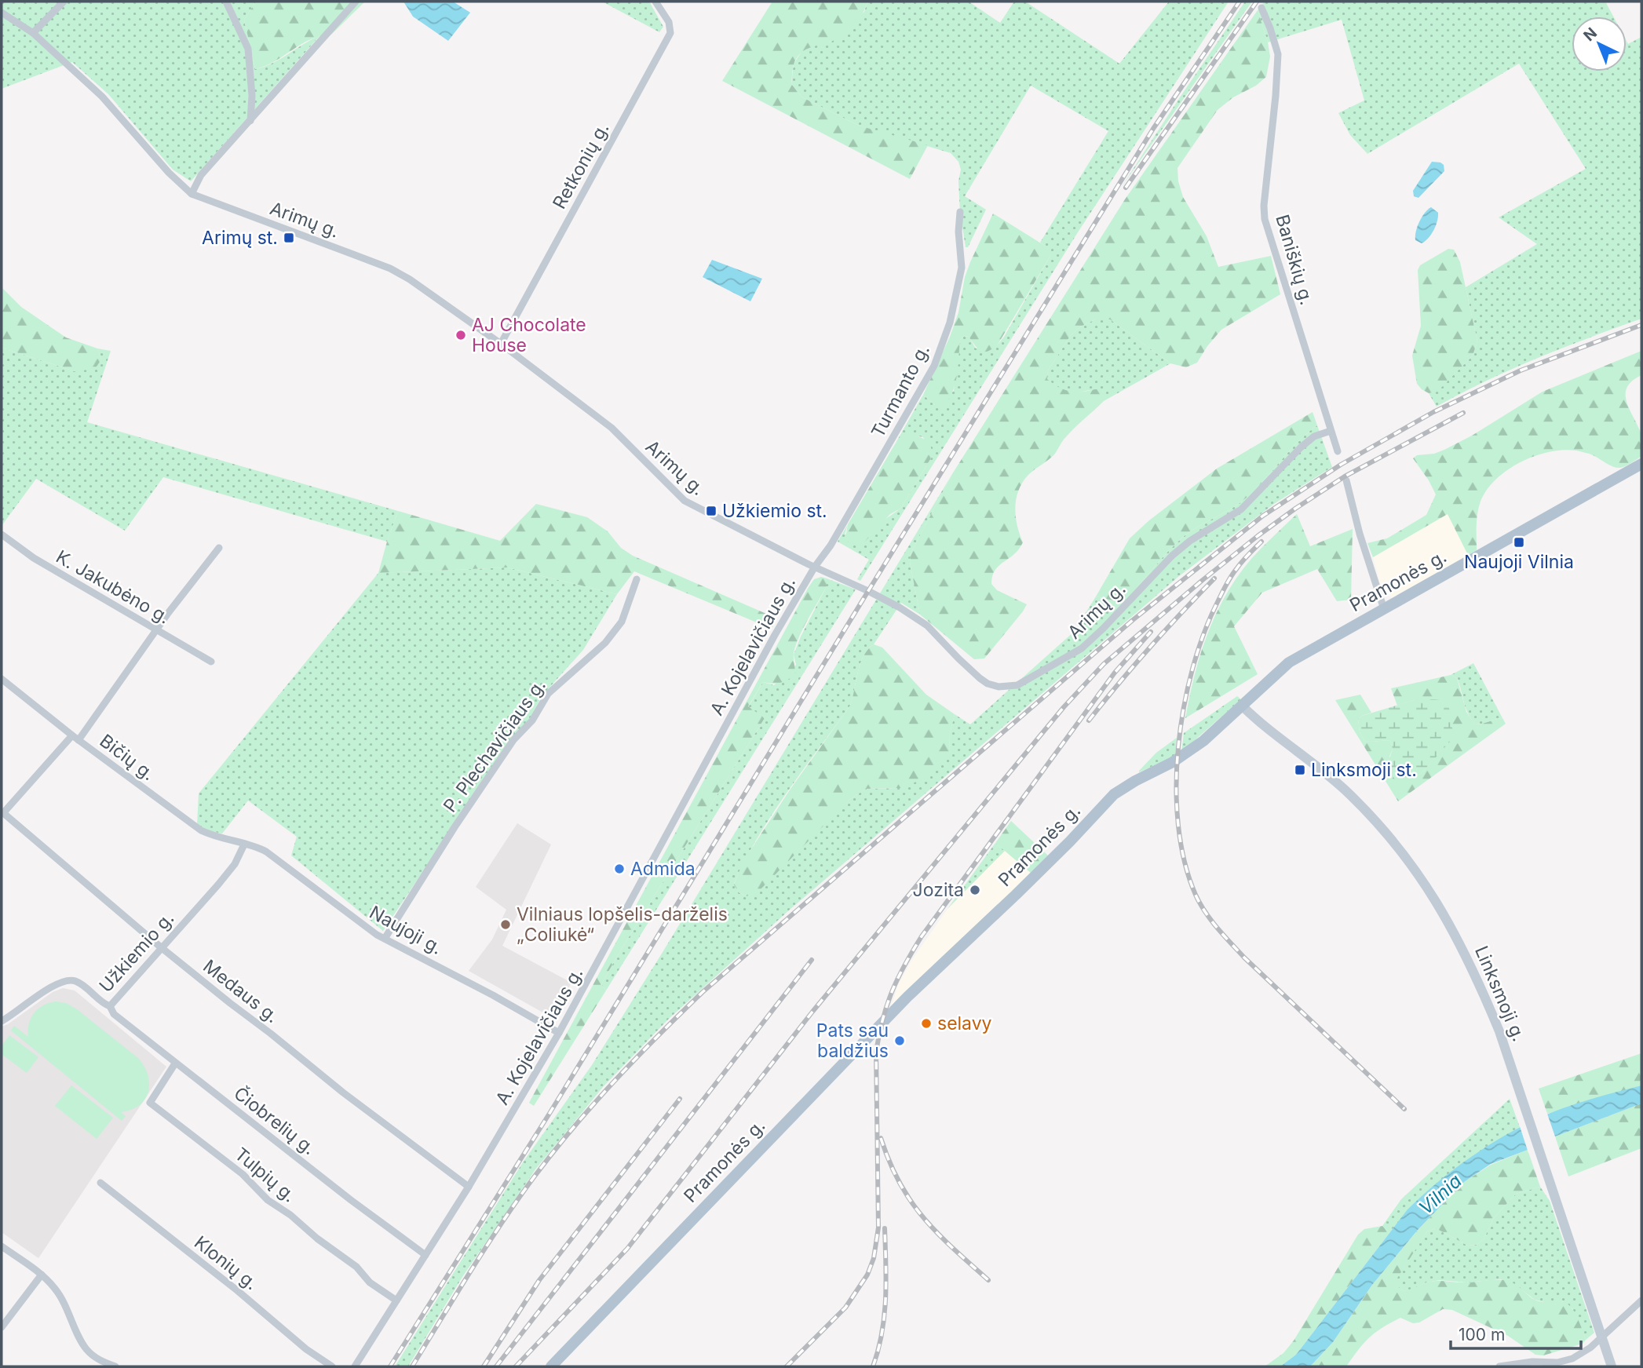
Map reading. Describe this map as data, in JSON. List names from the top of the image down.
{
  "streets": {
    "main road": ["Pramonės g.", "Linksmoji g."],
    "street": [
      "Retkonių g.",
      "Arimų g.",
      "Baniškių g.",
      "Turmanto g.",
      "K. Jakubėno g.",
      "A. Kojelavičiaus g.",
      "P. Plechavičiaus g.",
      "Bičių g.",
      "Naujoji g.",
      "Užkiemio g.",
      "Medaus g.",
      "Čiobrelių g.",
      "Tulpių g.",
      "Klonių g."
    ]
  },
  "crossings": [
    ["Retkonių g.", "Arimų g."],
    ["Arimų g.", "Baniškių g."],
    ["Arimų g.", "Turmanto g."],
    ["Arimų g.", "A. Kojelavičiaus g."],
    ["Turmanto g.", "A. Kojelavičiaus g."],
    ["Pramonės g.", "Linksmoji g."],
    ["A. Kojelavičiaus g.", "Naujoji g."],
    ["A. Kojelavičiaus g.", "Medaus g."],
    ["A. Kojelavičiaus g.", "Čiobrelių g."],
    ["A. Kojelavičiaus g.", "Tulpių g."],
    ["P. Plechavičiaus g.", "Naujoji g."],
    ["Bičių g.", "Naujoji g."],
    ["Bičių g.", "Užkiemio g."],
    ["Naujoji g.", "Užkiemio g."],
    ["Užkiemio g.", "Medaus g."],
    ["Užkiemio g.", "Čiobrelių g."],
    ["Čiobrelių g.", "Tulpių g."]
  ],
  "water": ["Vilnia"],
  "places": {
    "transit": [
      "Arimų st.",
      "Užkiemio st.",
      "Naujoji Vilnia",
      "Linksmoji st."
    ],
    "other": [
      "AJ Chocolate House",
      "Admida",
      "Jozita",
      "Vilniaus lopšelis-darželis „Coliukė“",
      "selavy",
      "Pats sau baldžius"
    ]
  },
  "scale_bar": "100 m",
  "north": "top left"
}
